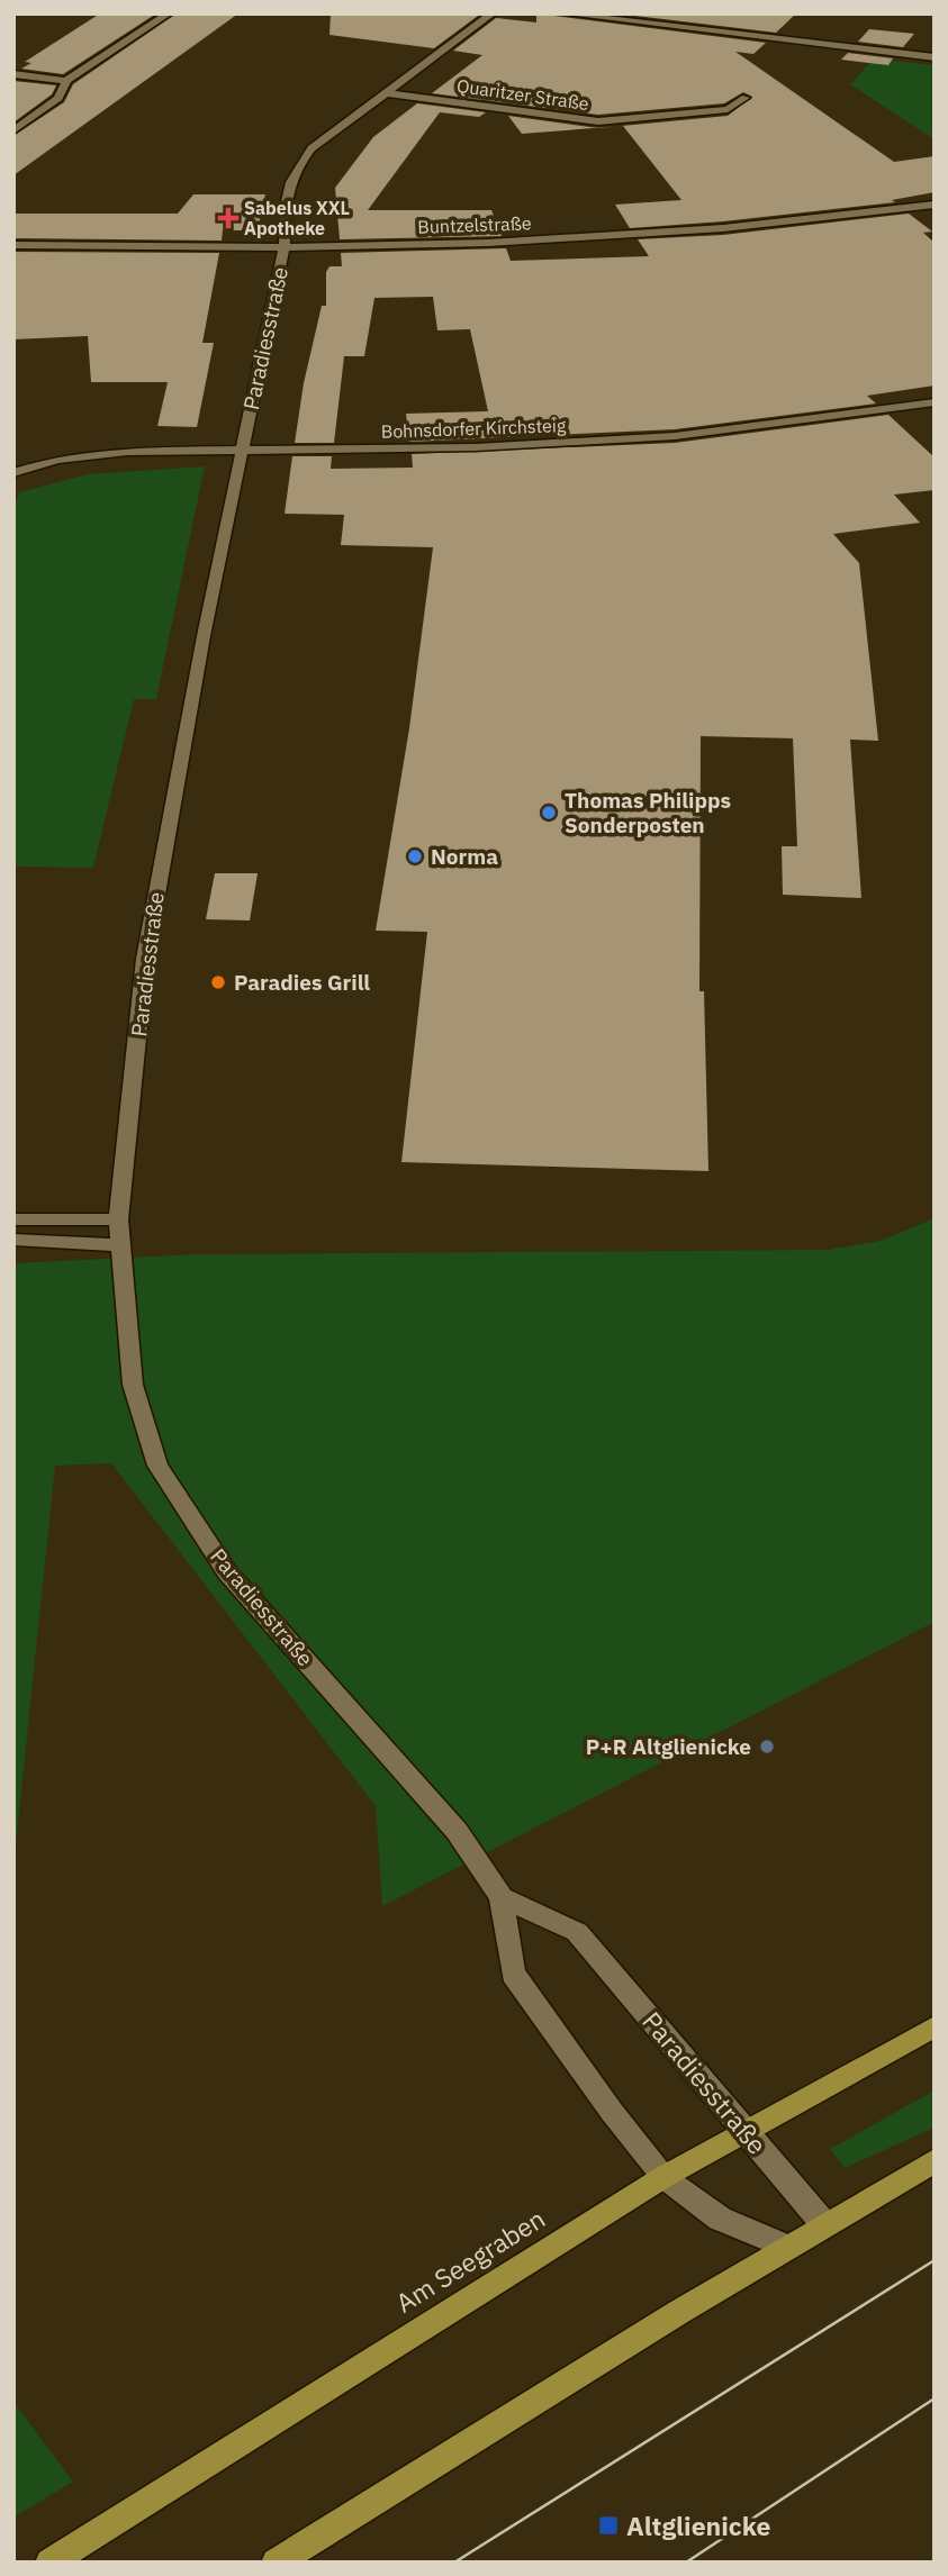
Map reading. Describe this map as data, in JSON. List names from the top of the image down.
{
  "streets": {
    "main road": ["Am Seegraben"],
    "street": [
      "Quaritzer Straße",
      "Buntzelstraße",
      "Paradiesstraße",
      "Bohnsdorfer Kirchsteig"
    ]
  },
  "crossings": [
    ["Quaritzer Straße", "Paradiesstraße"],
    ["Buntzelstraße", "Paradiesstraße"],
    ["Paradiesstraße", "Bohnsdorfer Kirchsteig"],
    ["Paradiesstraße", "Am Seegraben"]
  ],
  "places": {
    "health": ["Sabelus XXL Apotheke"],
    "other": [
      "Thomas Philipps Sonderposten",
      "Norma",
      "Paradies Grill",
      "P+R Altglienicke"
    ],
    "transit": ["Altglienicke"]
  }
}
